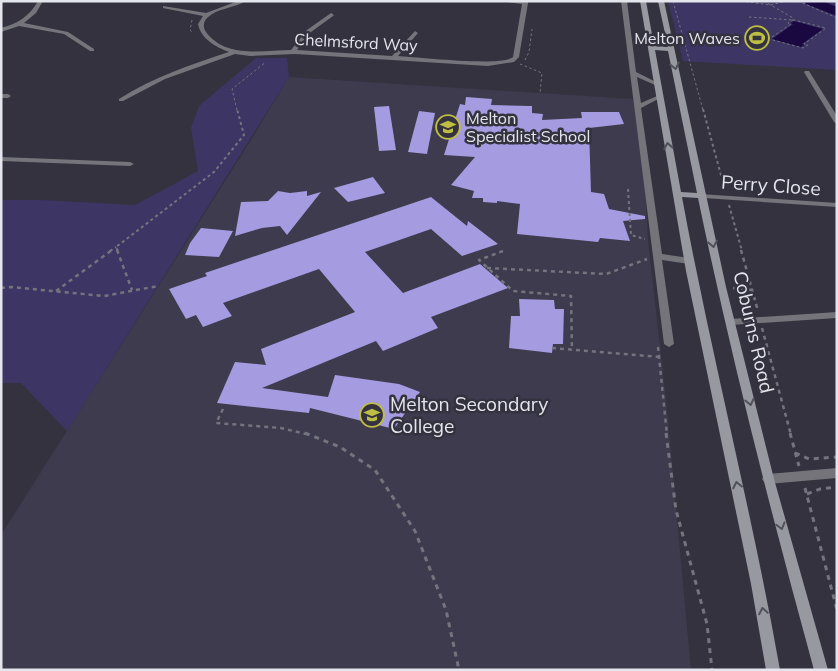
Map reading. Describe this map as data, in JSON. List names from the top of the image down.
{
  "streets": {
    "street": ["Chelmsford Way", "Perry Close", "Coburns Road"]
  },
  "crossings": [
    ["Perry Close", "Coburns Road"]
  ],
  "places": {
    "sports": ["Melton Waves"],
    "school or university": ["Melton Specialist School", "Melton Secondary College"]
  }
}
